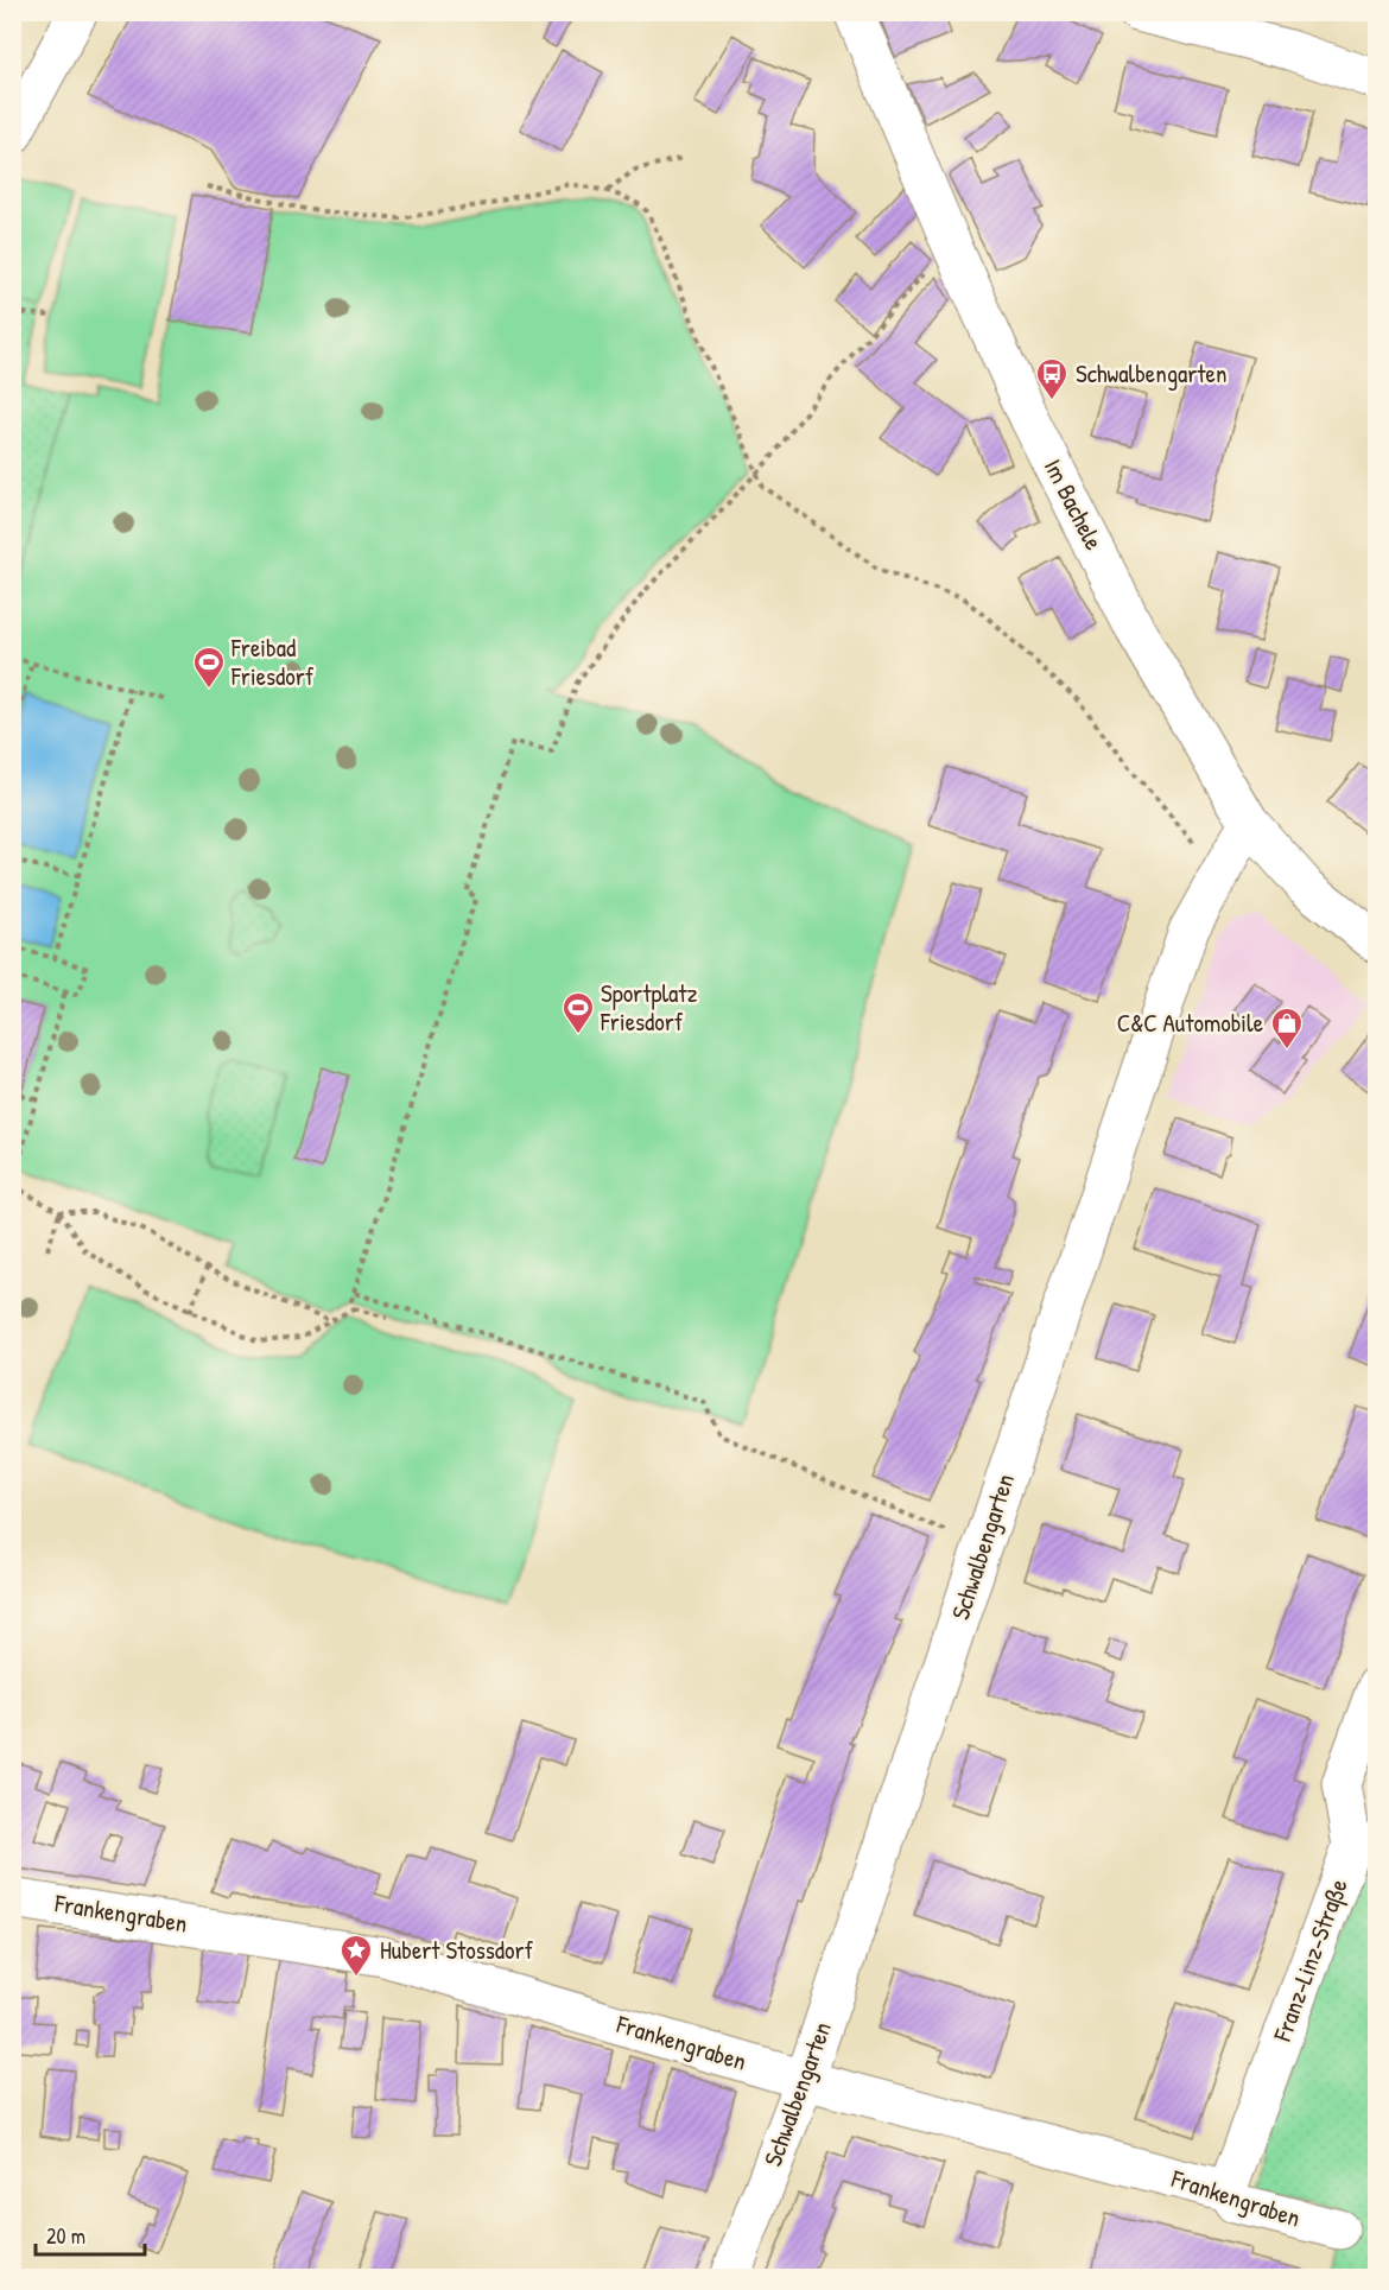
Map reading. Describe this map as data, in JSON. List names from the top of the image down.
{
  "streets": {
    "street": [
      "Im Bachele",
      "Schwalbengarten",
      "Frankengraben",
      "Franz-Linz-Straße"
    ]
  },
  "crossings": [
    ["Im Bachele", "Schwalbengarten"],
    ["Schwalbengarten", "Frankengraben"],
    ["Frankengraben", "Franz-Linz-Straße"]
  ],
  "places": {
    "bus stop": ["Schwalbengarten"],
    "sports": ["Freibad Friesdorf", "Sportplatz Friesdorf"],
    "shop": ["C&C Automobile"],
    "place": ["Hubert Stossdorf"]
  },
  "scale_bar": "20 m"
}
